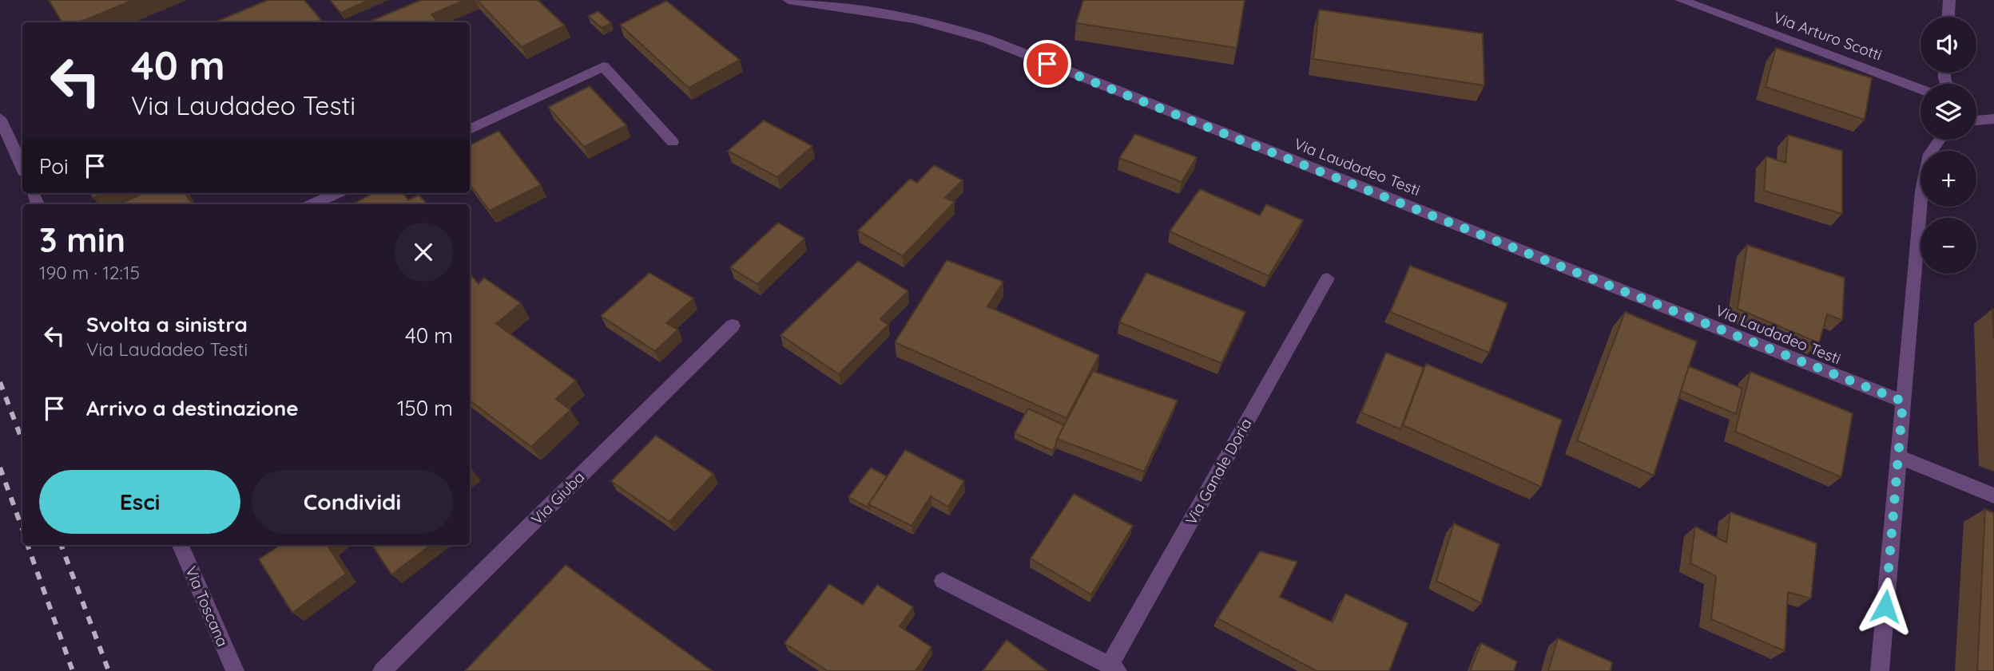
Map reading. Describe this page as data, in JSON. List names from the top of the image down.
{
  "streets": {
    "street": [
      "Via Arturo Scotti",
      "Via Laudadeo Testi",
      "Via Ganale Doria",
      "Via Giuba",
      "Via Toscana"
    ]
  },
  "page": {
    "map_buttons": ["+", "−"],
    "turn": ["40 m", "Via Laudadeo Testi"],
    "then": "Poi",
    "heading": ["3 min", "190 m · 12:15"],
    "list": [
      {
        "name": "Svolta a sinistra",
        "note": "Via Laudadeo Testi",
        "value": "40 m"
      },
      {
        "name": "Arrivo a destinazione",
        "value": "150 m"
      }
    ],
    "buttons": ["Esci", "Condividi"]
  }
}
